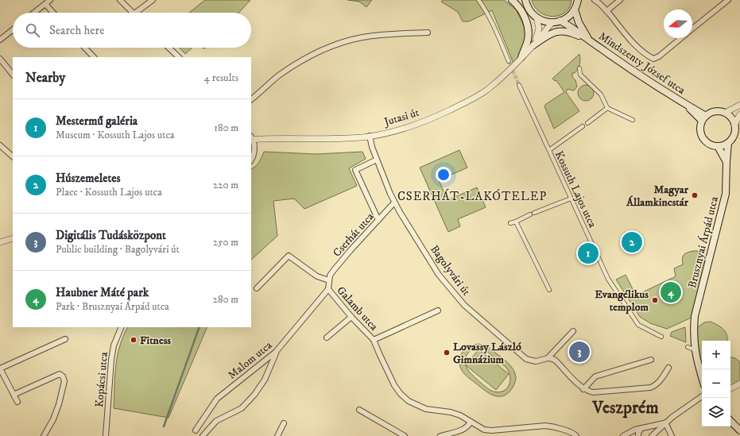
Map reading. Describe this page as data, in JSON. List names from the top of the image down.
{
  "streets": {
    "main road": ["Mindszenty József utca", "Brusznyai Árpád utca"],
    "street": [
      "Jutasi út",
      "Kossuth Lajos utca",
      "Cserhát utca",
      "Bagolyvári út",
      "Galamb utca",
      "Malom utca",
      "Kopácsi utca"
    ]
  },
  "crossings": [
    ["Mindszenty József utca", "Brusznyai Árpád utca"],
    ["Jutasi út", "Bagolyvári út"],
    ["Cserhát utca", "Bagolyvári út"],
    ["Cserhát utca", "Galamb utca"],
    ["Galamb utca", "Malom utca"]
  ],
  "districts": ["CSERHÁT-LAKÓTELEP", "Veszprém"],
  "places": [
    "Magyar Államkincstár",
    "Evangélikus templom",
    "Fitness",
    "Lovassy László Gimnázium"
  ],
  "north": "left",
  "page": {
    "search": "Search here",
    "heading": ["Nearby", "4 results"],
    "list": [
      {
        "mark": "1",
        "name": "Mestermű galéria",
        "note": "Museum · Kossuth Lajos utca",
        "value": "180 m"
      },
      {
        "mark": "2",
        "name": "Húszemeletes",
        "note": "Place · Kossuth Lajos utca",
        "value": "220 m"
      },
      {
        "mark": "3",
        "name": "Digitális Tudásközpont",
        "note": "Public building · Bagolyvári út",
        "value": "250 m"
      },
      {
        "mark": "4",
        "name": "Haubner Máté park",
        "note": "Park · Brusznyai Árpád utca",
        "value": "280 m"
      }
    ],
    "pins": [
      "2",
      "1",
      "4",
      "3"
    ],
    "map_buttons": ["+", "−"]
  }
}
